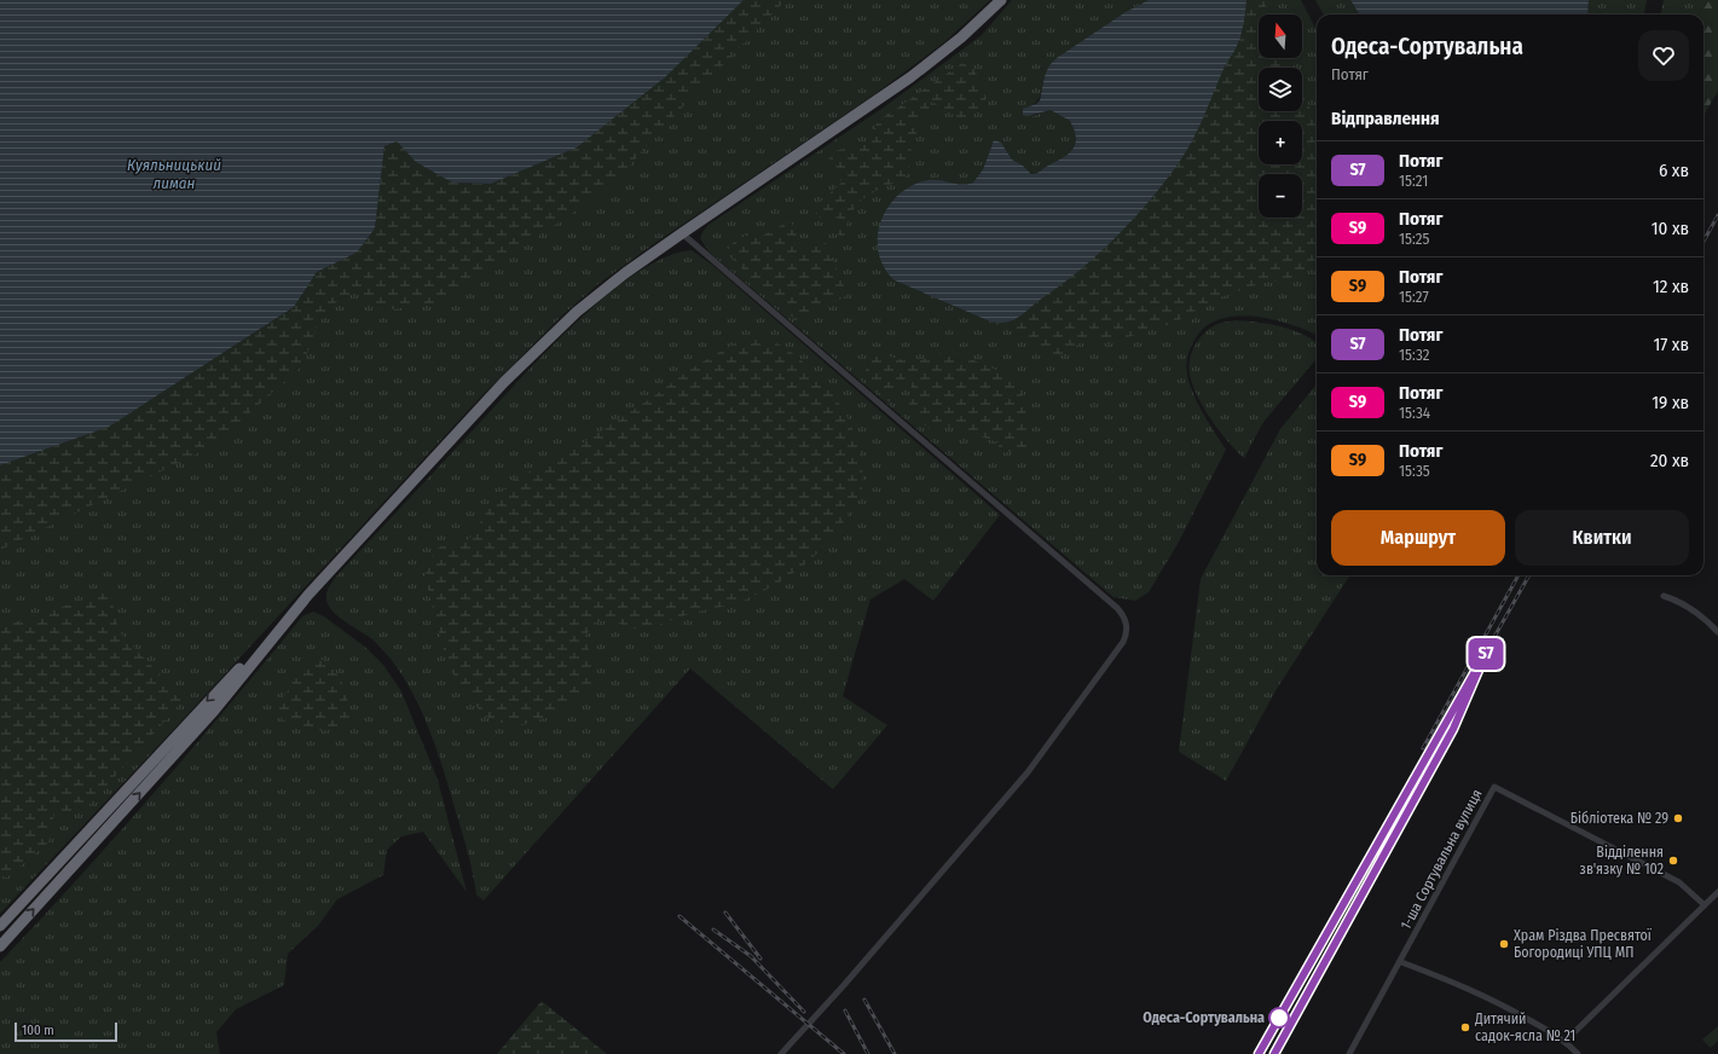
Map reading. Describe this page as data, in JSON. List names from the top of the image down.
{
  "streets": {
    "street": ["1-ша Сортувальна вулиця"]
  },
  "water": ["Куяльницький лиман"],
  "places": [
    "Бібліотека № 29",
    "Відділення зв'язку № 102",
    "Храм Різдва Пресвятої Богородиці УПЦ МП",
    "Одеса-Сортувальна",
    "Дитячий садок-ясла № 21"
  ],
  "scale_bar": "100 m",
  "north": "top",
  "page": {
    "on_map": "S7",
    "map_buttons": ["+", "−"],
    "heading": [
      ["Одеса-Сортувальна", "Потяг"],
      "Відправлення"
    ],
    "list": [
      {
        "mark": "S7",
        "name": "Потяг",
        "note": "15:21",
        "value": "6 хв"
      },
      {
        "mark": "S9",
        "name": "Потяг",
        "note": "15:25",
        "value": "10 хв"
      },
      {
        "mark": "S9",
        "name": "Потяг",
        "note": "15:27",
        "value": "12 хв"
      },
      {
        "mark": "S7",
        "name": "Потяг",
        "note": "15:32",
        "value": "17 хв"
      },
      {
        "mark": "S9",
        "name": "Потяг",
        "note": "15:34",
        "value": "19 хв"
      },
      {
        "mark": "S9",
        "name": "Потяг",
        "note": "15:35",
        "value": "20 хв"
      }
    ],
    "buttons": ["Маршрут", "Квитки"],
    "scale": "100 m"
  }
}
